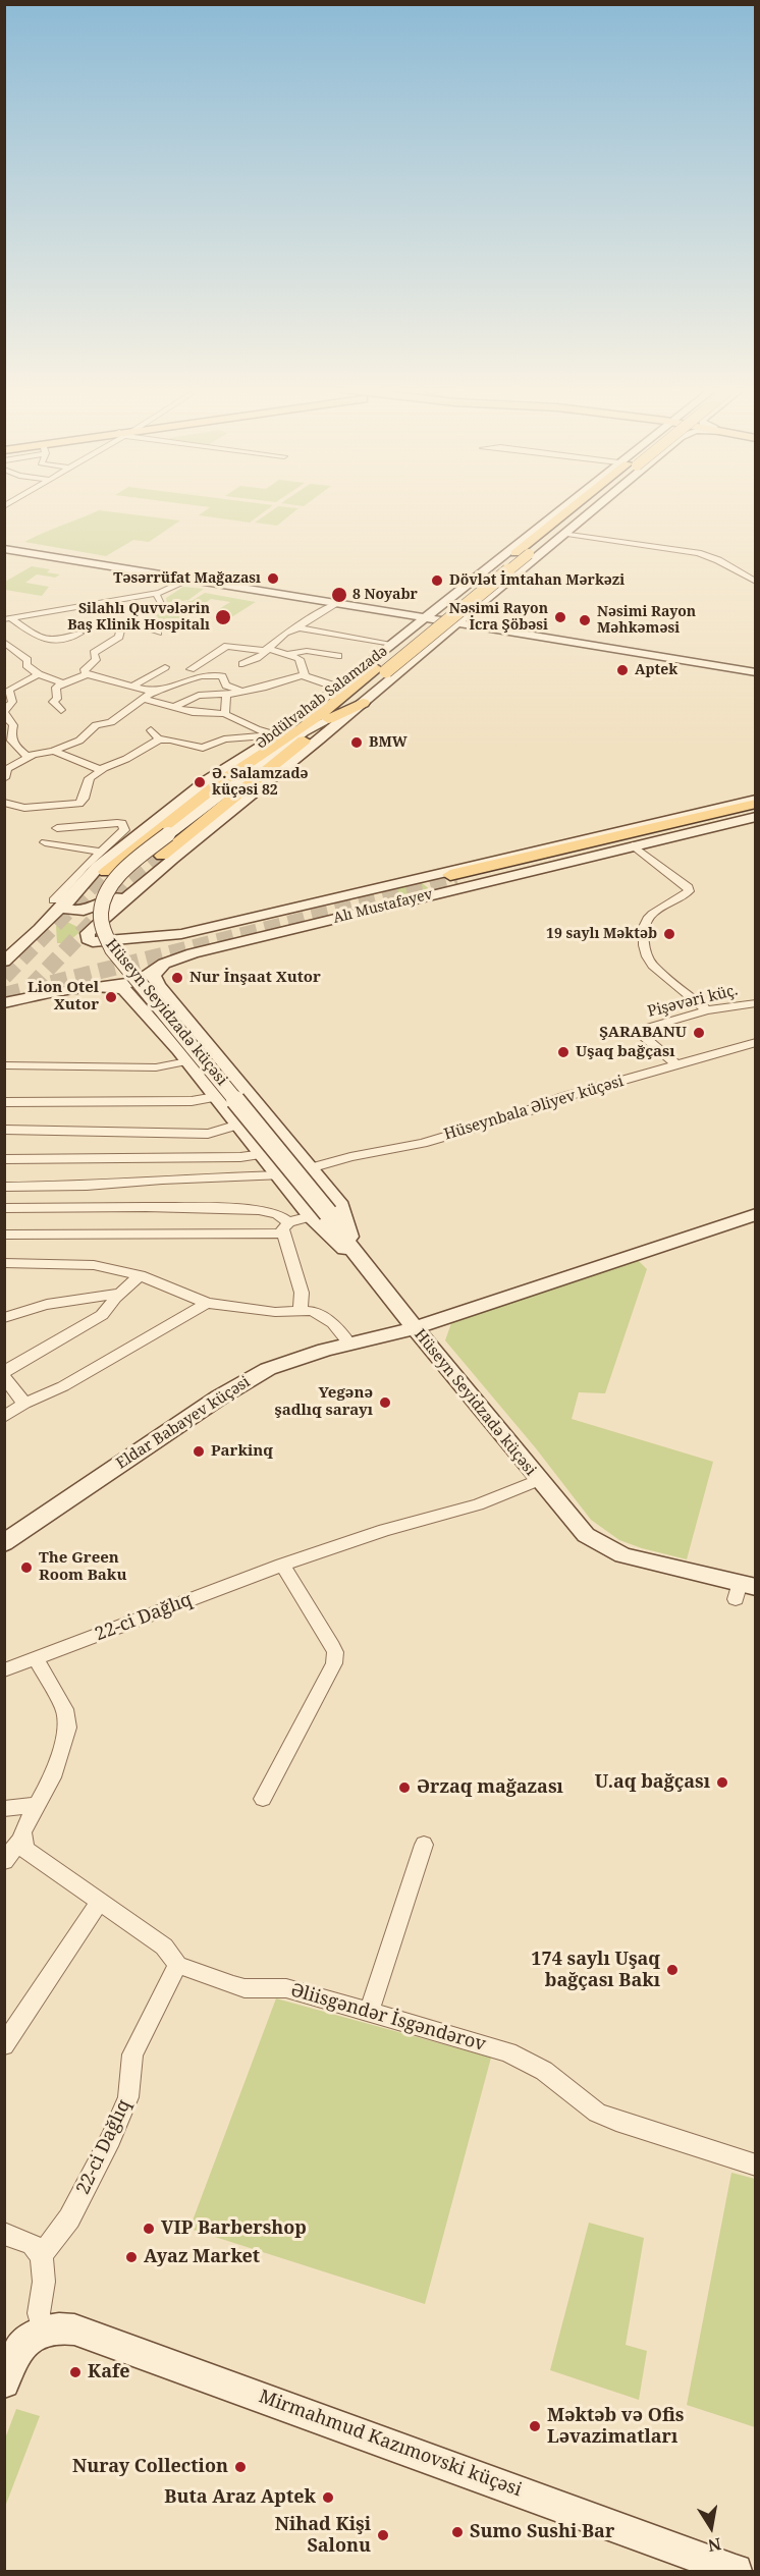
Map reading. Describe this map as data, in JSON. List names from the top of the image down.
{
  "streets": {
    "main road": [
      "Əbdülvahab Salamzadə",
      "Alı Mustafayev",
      "Hüseyn Seyidzadə küçəsi",
      "Eldar Babayev küçəsi",
      "Mirmahmud Kazımovski küçəsi"
    ],
    "street": [
      "Pişəvəri küç.",
      "Hüseynbala Əliyev küçəsi",
      "22-ci Dağlıq",
      "Əliisgəndər İsgəndərov"
    ]
  },
  "crossings": [
    ["Pişəvəri küç.", "Hüseynbala Əliyev küçəsi"],
    ["Hüseyn Seyidzadə küçəsi", "Eldar Babayev küçəsi"],
    ["Hüseyn Seyidzadə küçəsi", "22-ci Dağlıq"],
    ["22-ci Dağlıq", "Əliisgəndər İsgəndərov"]
  ],
  "places": [
    "Təsərrüfat Mağazası",
    "Dövlət İmtahan Mərkəzi",
    "8 Noyabr",
    "Silahlı Quvvələrin Baş Klinik Hospitalı",
    "Nəsimi Rayon İcra Şöbəsi",
    "Nəsimi Rayon Məhkəməsi",
    "Aptek",
    "BMW",
    "Ə. Salamzadə küçəsi 82",
    "19 saylı Məktəb",
    "Nur İnşaat Xutor",
    "Lion Otel Xutor",
    "ŞARABANU",
    "Uşaq bağçası",
    "Yegənə şadlıq sarayı",
    "Parkinq",
    "The Green Room Baku",
    "U.aq bağçası",
    "Ərzaq mağazası",
    "174 saylı Uşaq bağçası Bakı",
    "VIP Barbershop",
    "Ayaz Market",
    "Kafe",
    "Məktəb və Ofis Ləvazimatları",
    "Nuray Collection",
    "Buta Araz Aptek",
    "Sumo Sushi Bar",
    "Nihad Kişi Salonu"
  ],
  "north": "bottom"
}
